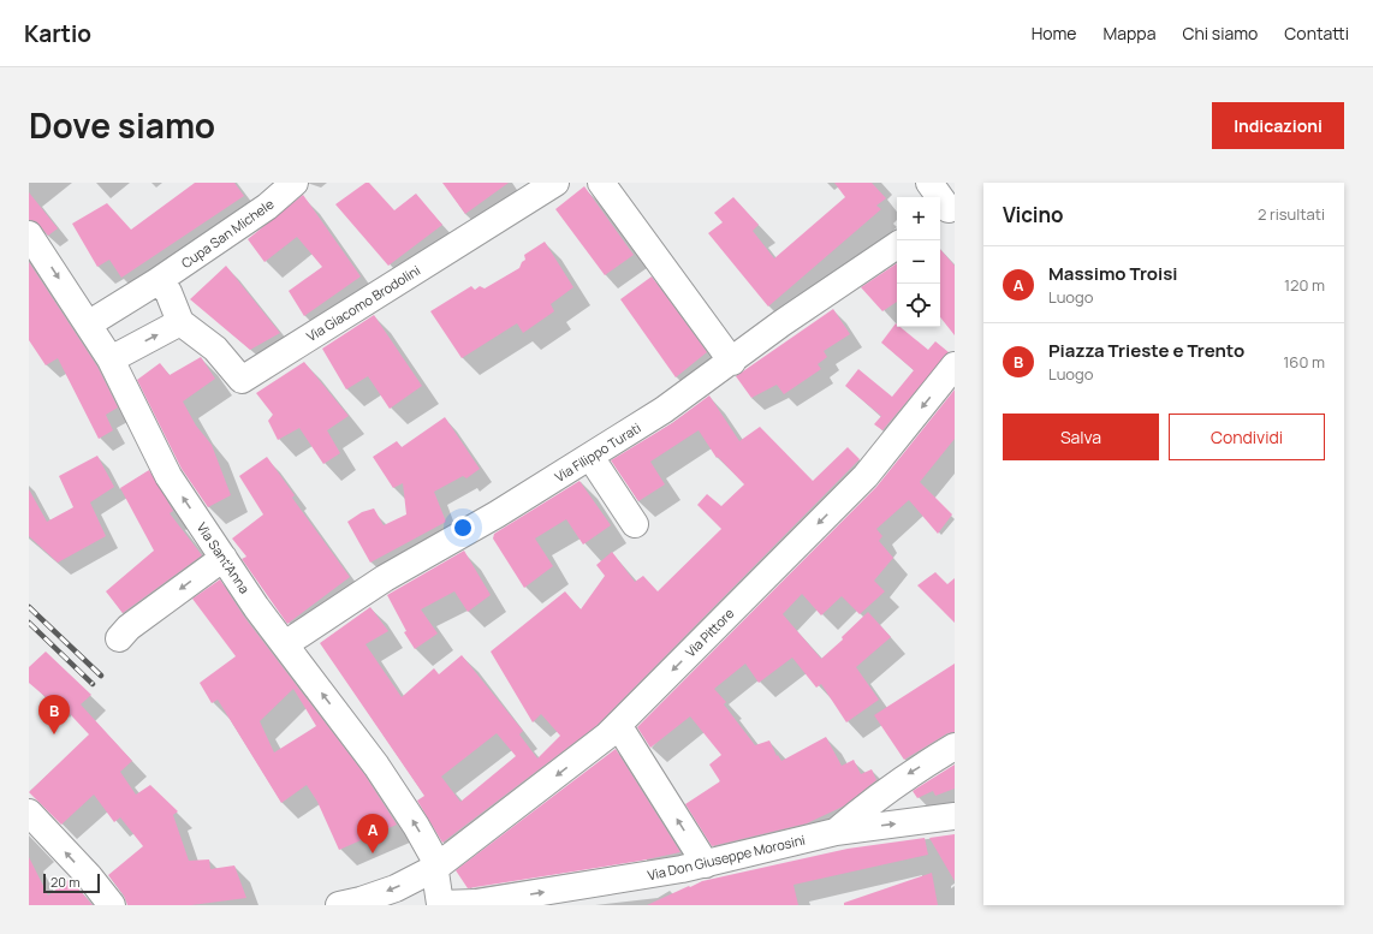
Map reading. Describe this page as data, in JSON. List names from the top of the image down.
{
  "streets": {
    "main road": [
      "Cupa San Michele",
      "Via Giacomo Brodolini",
      "Via Filippo Turati",
      "Via Sant'Anna",
      "Via Pittore",
      "Via Don Giuseppe Morosini"
    ]
  },
  "crossings": [
    ["Cupa San Michele", "Via Sant'Anna"],
    ["Via Filippo Turati", "Via Sant'Anna"],
    ["Via Sant'Anna", "Via Pittore"],
    ["Via Sant'Anna", "Via Don Giuseppe Morosini"]
  ],
  "one_way": ["Via Pittore", "Via Don Giuseppe Morosini"],
  "scale_bar": "20 m",
  "page": {
    "header": "Kartio",
    "nav": [
      "Home",
      "Mappa",
      "Chi siamo",
      "Contatti"
    ],
    "title": "Dove siamo",
    "buttons": [
      "Indicazioni",
      ["Salva", "Condividi"]
    ],
    "heading": ["Vicino", "2 risultati"],
    "map_buttons": ["+", "−"],
    "list": [
      {
        "mark": "A",
        "name": "Massimo Troisi",
        "note": "Luogo",
        "value": "120 m"
      },
      {
        "mark": "B",
        "name": "Piazza Trieste e Trento",
        "note": "Luogo",
        "value": "160 m"
      }
    ],
    "pins": ["B", "A"],
    "scale": "20 m"
  }
}
